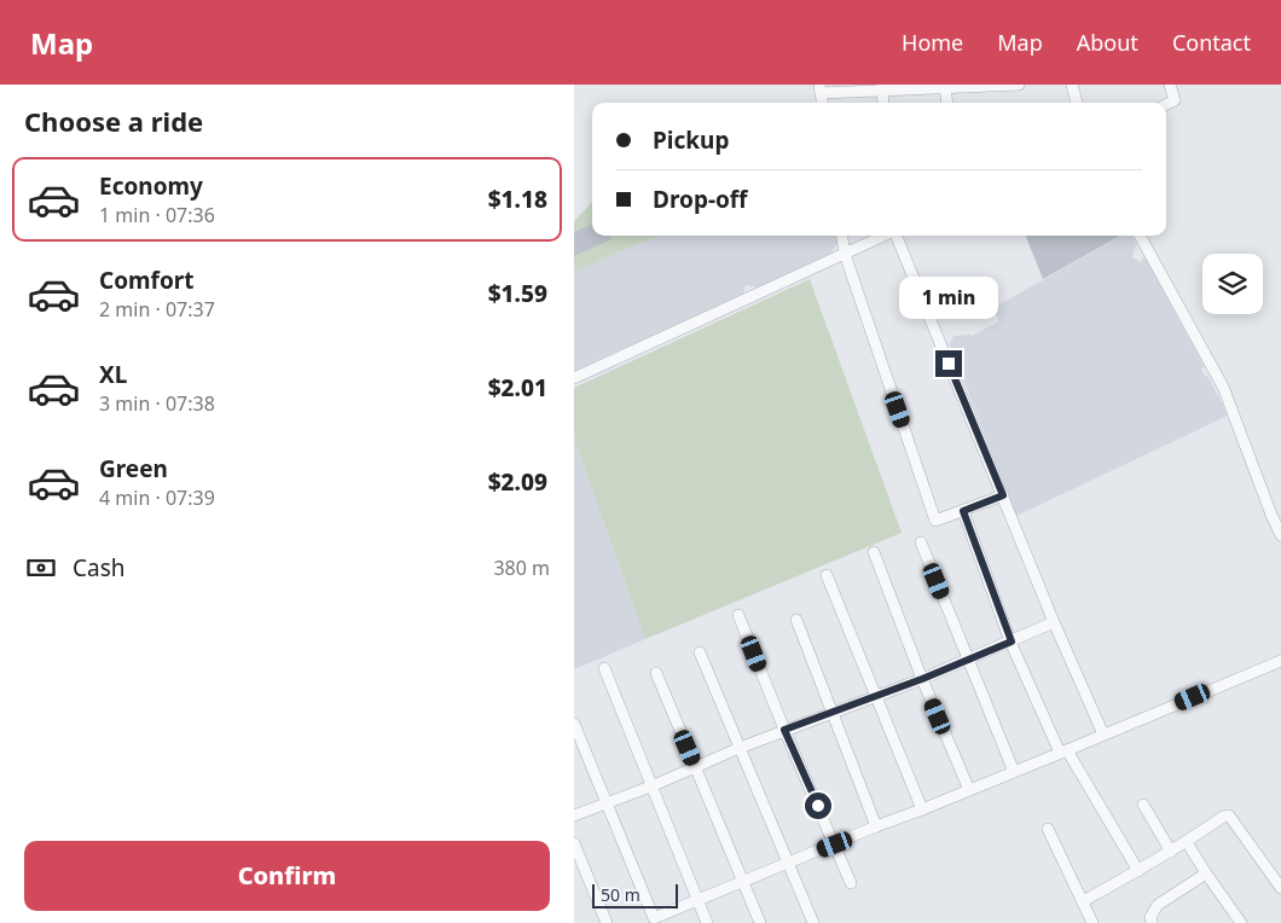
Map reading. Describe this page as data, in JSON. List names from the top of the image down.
{
  "scale_bar": "50 m",
  "page": {
    "header": "Map",
    "nav": [
      "Home",
      "Map",
      "About",
      "Contact"
    ],
    "heading": "Choose a ride",
    "banner": ["Pickup", "Drop-off"],
    "list": [
      {
        "name": "Economy",
        "note": "1 min · 07:36",
        "value": "$1.18"
      },
      {
        "name": "Comfort",
        "note": "2 min · 07:37",
        "value": "$1.59"
      },
      {
        "name": "XL",
        "note": "3 min · 07:38",
        "value": "$2.01"
      },
      {
        "name": "Green",
        "note": "4 min · 07:39",
        "value": "$2.09"
      }
    ],
    "bubble": "1 min",
    "pay": ["Cash", "380 m"],
    "buttons": "Confirm",
    "scale": "50 m"
  }
}
